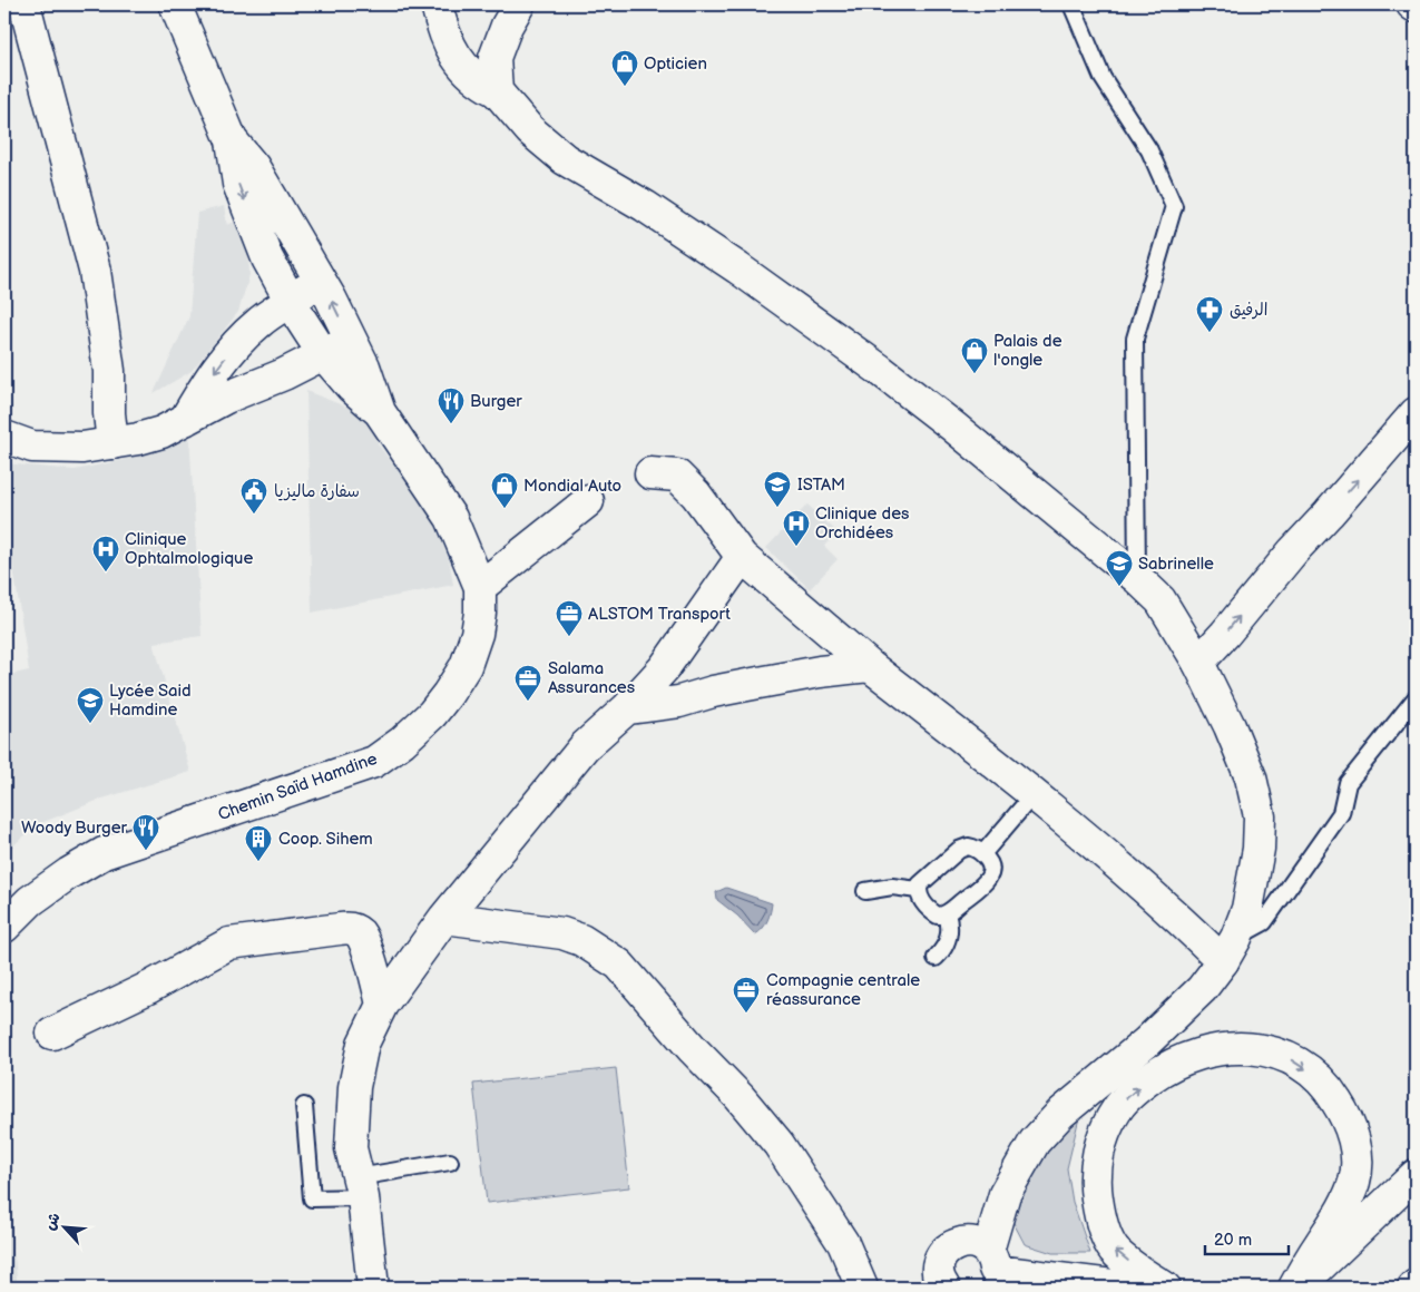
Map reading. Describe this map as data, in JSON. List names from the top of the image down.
{
  "streets": {
    "main road": ["Chemin Saïd Hamdine"]
  },
  "places": {
    "shop": ["Opticien", "Palais de l'ongle", "Mondial Auto"],
    "pharmacy": ["الرفيق"],
    "restaurant": ["Burger", "Woody Burger"],
    "school or university": ["ISTAM", "Sabrinelle", "Lycée Said Hamdine"],
    "public building": ["سفارة ماليزيا"],
    "hospital": ["Clinique des Orchidées", "Clinique Ophtalmologique"],
    "office": ["ALSTOM Transport", "Salama Assurances", "Compagnie centrale réassurance"],
    "building": ["Coop. Sihem"]
  },
  "scale_bar": "20 m",
  "north": "top left"
}
